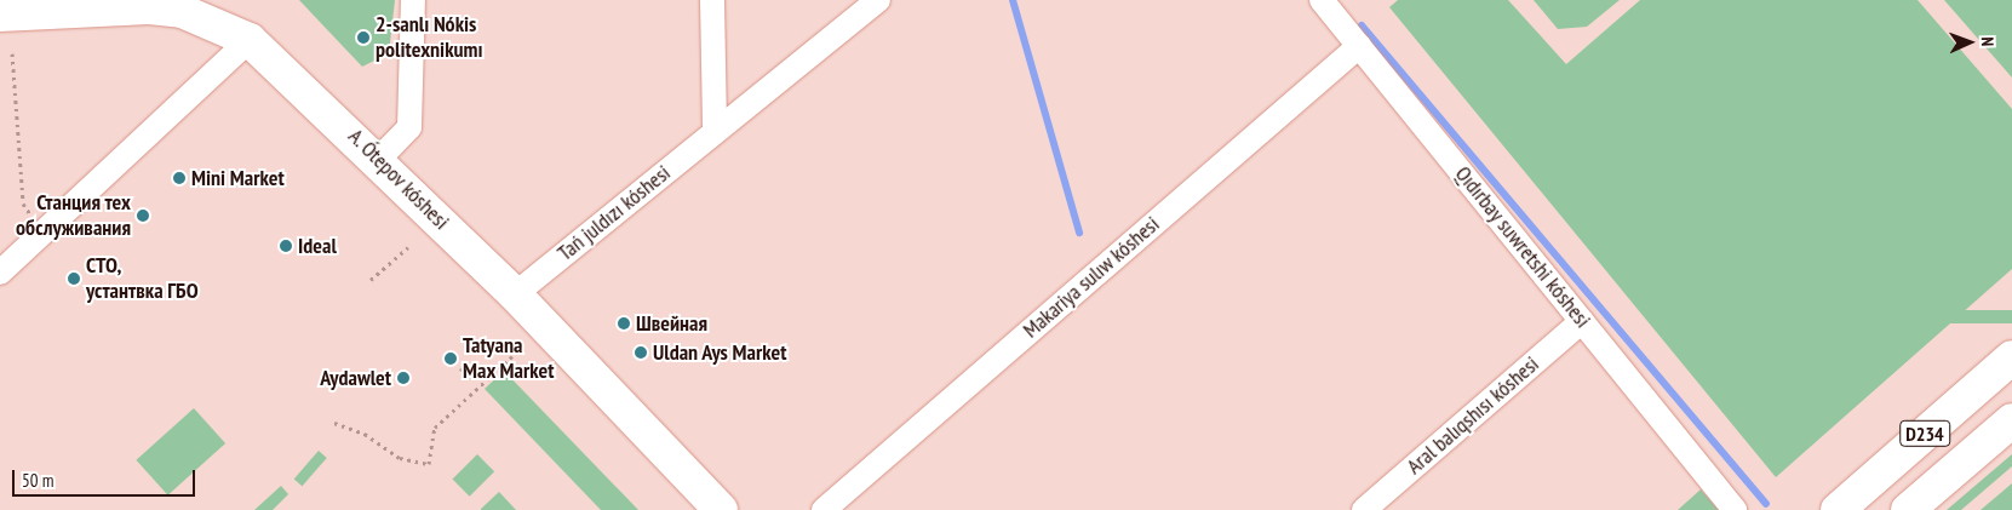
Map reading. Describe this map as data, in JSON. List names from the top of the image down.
{
  "streets": {
    "main road": ["A. Ótepov kóshesi", "D234"],
    "street": [
      "Tań juldızı kóshesi",
      "Qıdırbay suwretshi kóshesi",
      "Makariya sulıw kóshesi",
      "Aral balıqshısı kóshesi"
    ]
  },
  "crossings": [
    ["A. Ótepov kóshesi", "Tań juldızı kóshesi"],
    ["Qıdırbay suwretshi kóshesi", "Makariya sulıw kóshesi"],
    ["Qıdırbay suwretshi kóshesi", "Aral balıqshısı kóshesi"]
  ],
  "places": [
    "2-sanlı Nókis politexnikumı",
    "Mini Market",
    "Станция тех обслуживания",
    "Ideal",
    "СТО, устантвка ГБО",
    "Швейная",
    "Uldan Ays Market",
    "Tatyana Max Market",
    "Aydawlet"
  ],
  "scale_bar": "50 m",
  "north": "right"
}
